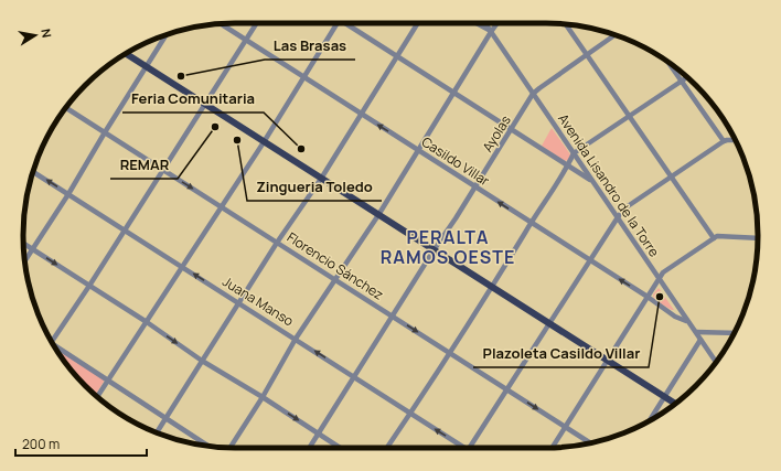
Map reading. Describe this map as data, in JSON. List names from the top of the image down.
{
  "streets": {
    "street": [
      "Ayolas",
      "Casildo Villar",
      "Avenida Lisandro de la Torre",
      "Florencio Sánchez",
      "Juana Manso"
    ]
  },
  "crossings": [
    ["Ayolas", "Casildo Villar"],
    ["Ayolas", "Avenida Lisandro de la Torre"],
    ["Ayolas", "Florencio Sánchez"],
    ["Ayolas", "Juana Manso"],
    ["Casildo Villar", "Avenida Lisandro de la Torre"]
  ],
  "one_way": ["Casildo Villar", "Juana Manso"],
  "districts": ["PERALTA RAMOS OESTE"],
  "places": [
    "Las Brasas",
    "REMAR",
    "Zingueria Toledo",
    "Feria Comunitaria",
    "Plazoleta Casildo Villar"
  ],
  "scale_bar": "200 m",
  "north": "right"
}
